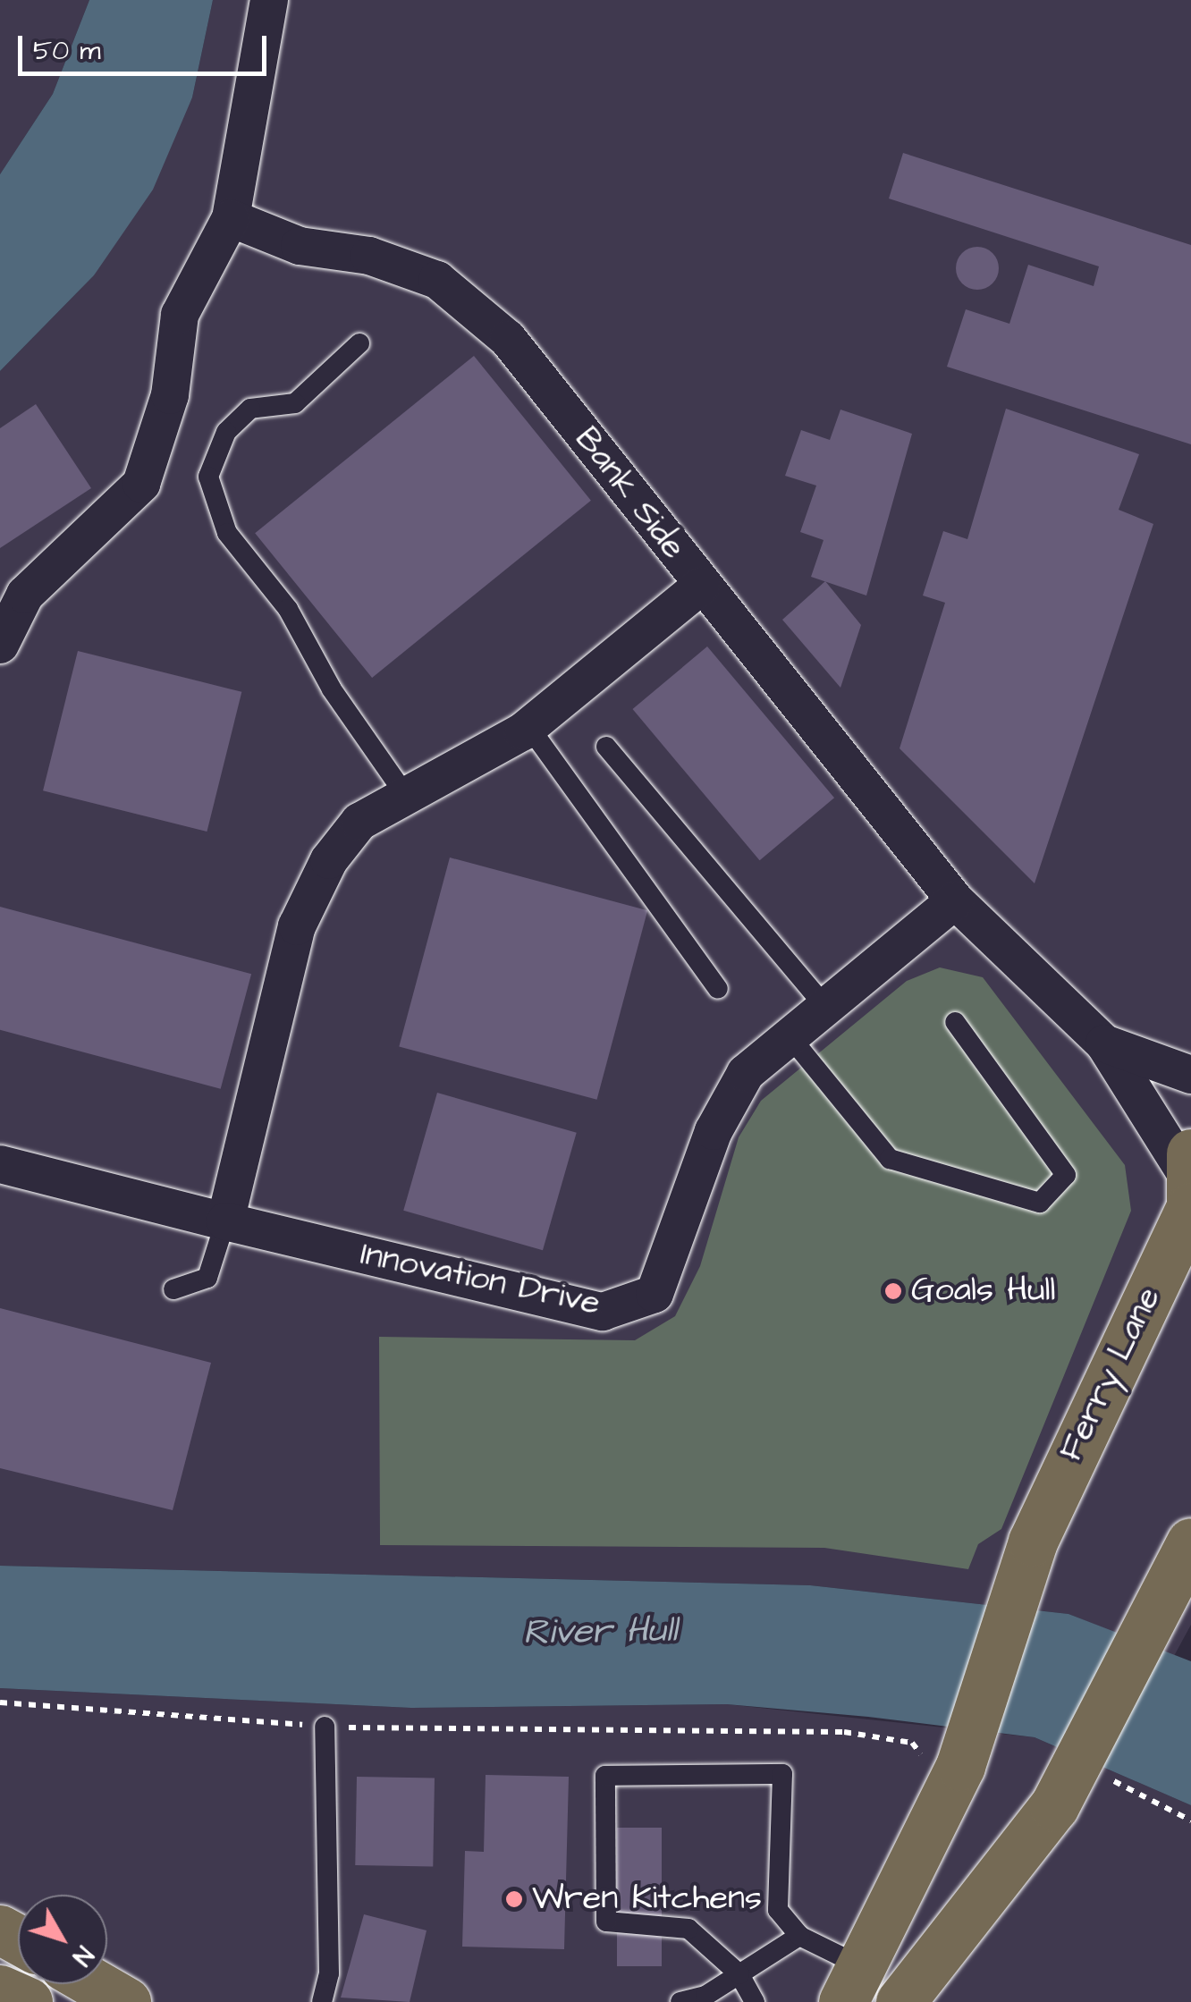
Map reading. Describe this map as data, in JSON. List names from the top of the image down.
{
  "streets": {
    "main road": ["Ferry Lane"],
    "street": ["Bank Side", "Innovation Drive"]
  },
  "crossings": [
    ["Bank Side", "Innovation Drive"],
    ["Bank Side", "Ferry Lane"]
  ],
  "water": ["River Hull"],
  "places": ["Goals Hull", "Wren Kitchens"],
  "scale_bar": "50 m",
  "north": "bottom right"
}
